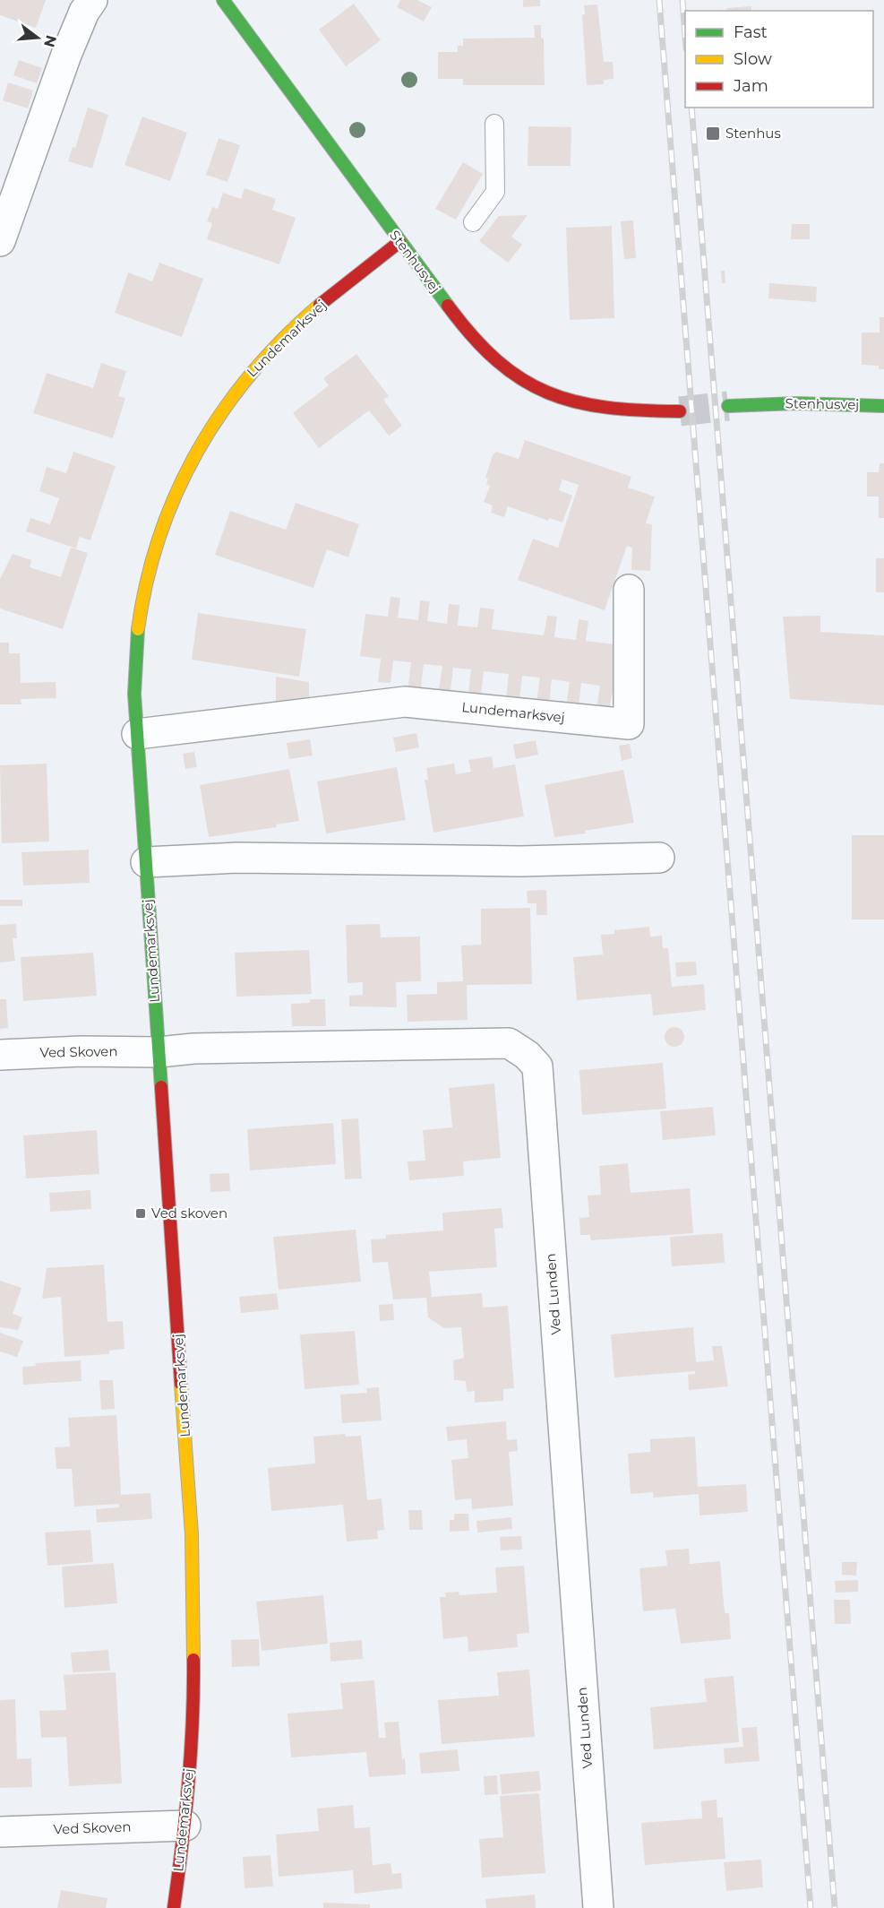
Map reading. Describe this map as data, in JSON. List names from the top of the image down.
{
  "streets": {
    "street": [
      "Stenhusvej",
      "Lundemarksvej",
      "Ved Skoven",
      "Ved Lunden"
    ]
  },
  "crossings": [
    ["Stenhusvej", "Lundemarksvej"],
    ["Lundemarksvej", "Ved Skoven"],
    ["Lundemarksvej", "Ved Lunden"],
    ["Ved Skoven", "Ved Lunden"]
  ],
  "places": {
    "transit": ["Stenhus", "Ved skoven"]
  },
  "legend": ["Fast", "Slow", "Jam"],
  "north": "right"
}
